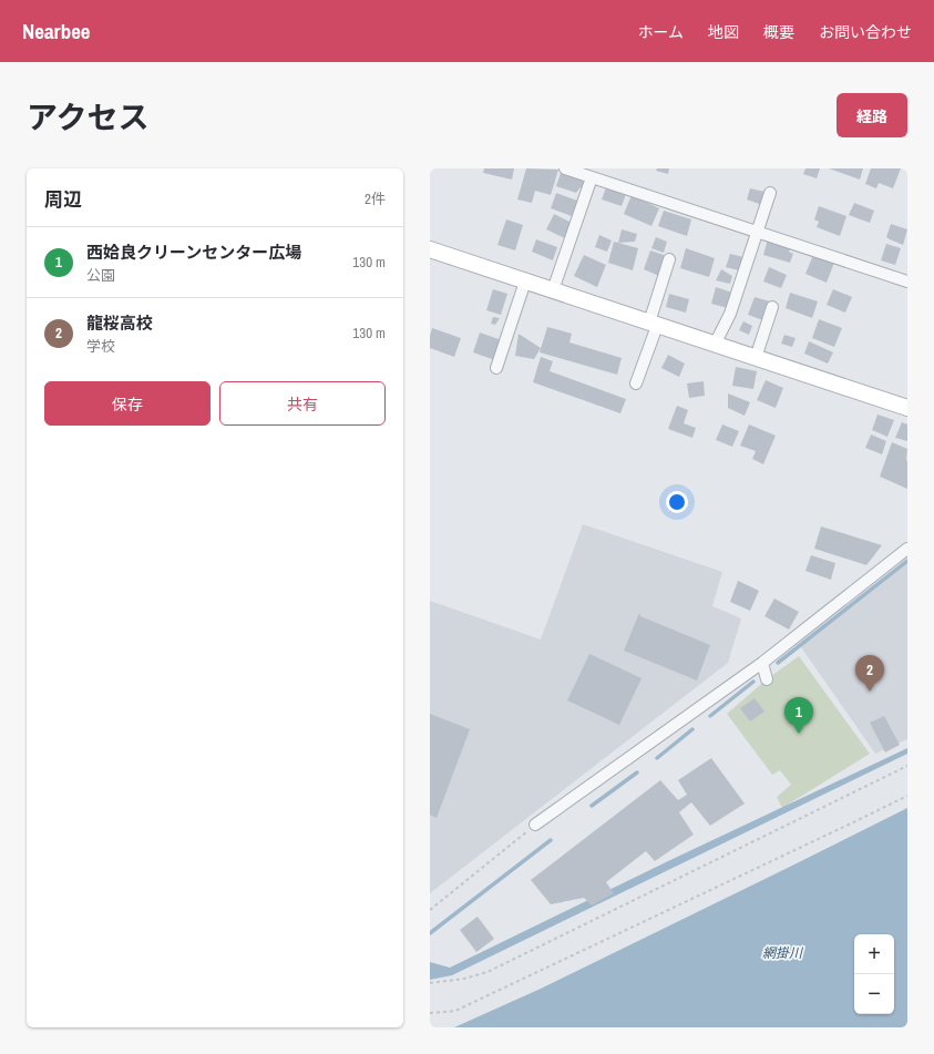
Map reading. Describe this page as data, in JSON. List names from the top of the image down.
{
  "water": ["網掛川"],
  "page": {
    "header": "Nearbee",
    "nav": [
      "ホーム",
      "地図",
      "概要",
      "お問い合わせ"
    ],
    "title": "アクセス",
    "buttons": [
      "経路",
      ["保存", "共有"]
    ],
    "heading": ["周辺", "2件"],
    "list": [
      {
        "mark": "1",
        "name": "西姶良クリーンセンター広場",
        "note": "公園",
        "value": "130 m"
      },
      {
        "mark": "2",
        "name": "龍桜高校",
        "note": "学校",
        "value": "130 m"
      }
    ],
    "pins": ["2", "1"],
    "map_buttons": ["+", "−"]
  }
}
